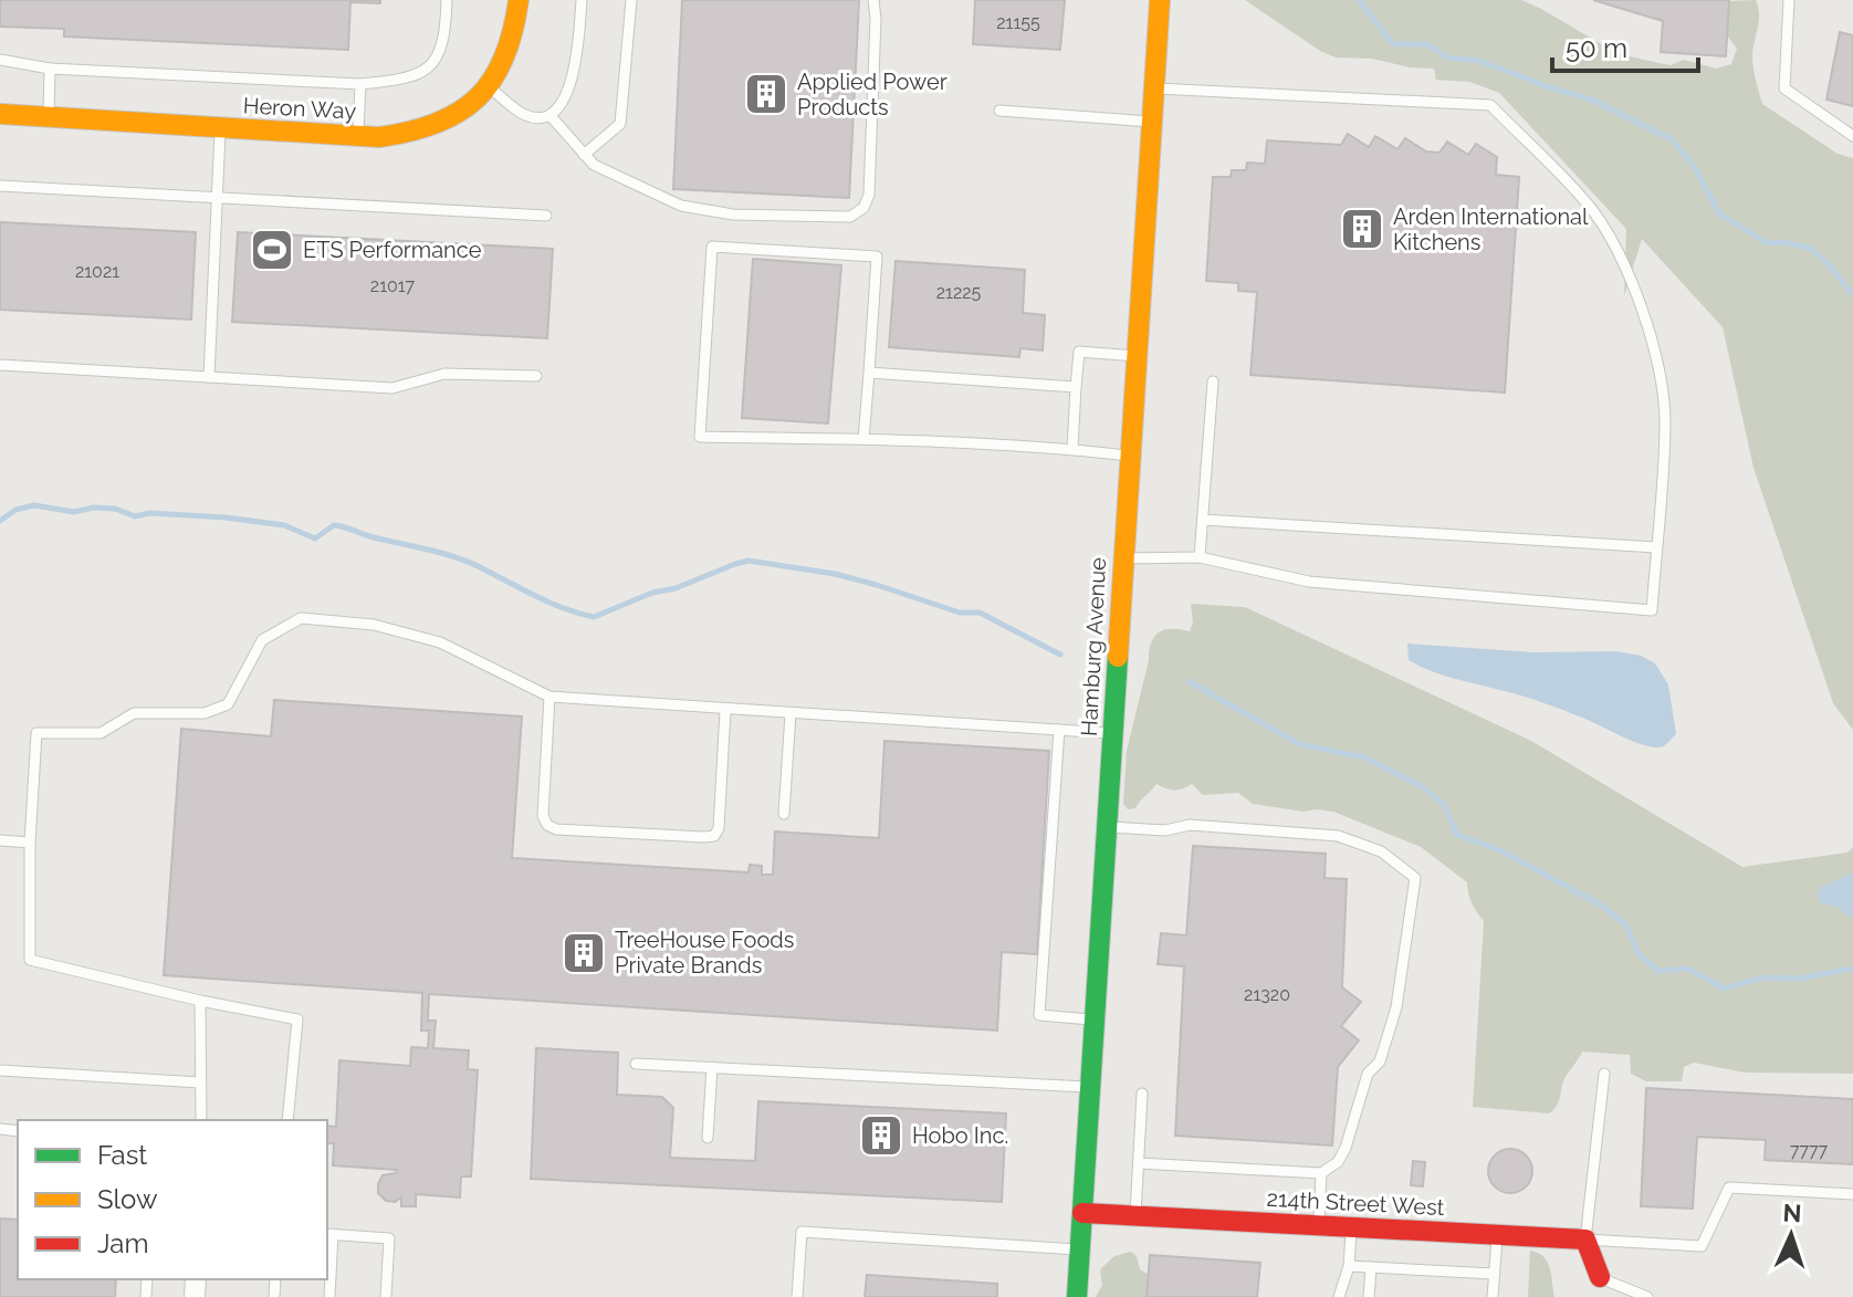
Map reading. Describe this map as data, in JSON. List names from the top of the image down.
{
  "streets": {
    "street": ["Heron Way", "Hamburg Avenue", "214th Street West"]
  },
  "crossings": [
    ["Hamburg Avenue", "214th Street West"]
  ],
  "places": {
    "building": [
      "Applied Power Products",
      "Arden International Kitchens",
      "TreeHouse Foods Private Brands",
      "Hobo Inc."
    ],
    "sports": ["ETS Performance"]
  },
  "house_numbers": [
    "21155",
    "21021",
    "21017",
    "21225",
    "21320",
    "7777"
  ],
  "legend": ["Fast", "Slow", "Jam"],
  "scale_bar": "50 m",
  "north": "top"
}
